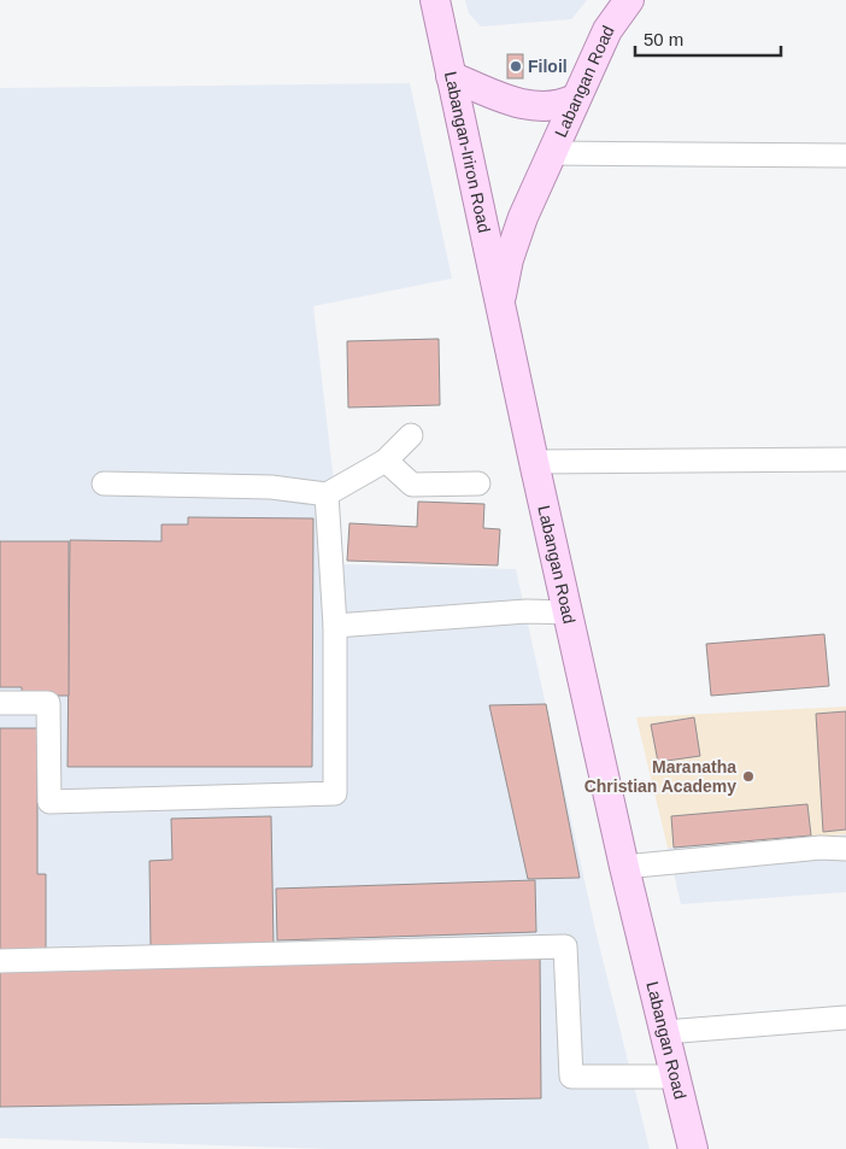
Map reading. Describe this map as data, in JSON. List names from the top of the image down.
{
  "streets": {
    "main road": ["Labangan Road", "Labangan-Iriron Road"]
  },
  "crossings": [
    ["Labangan Road", "Labangan-Iriron Road"]
  ],
  "places": ["Filoil", "Maranatha Christian Academy"],
  "scale_bar": "50 m"
}
